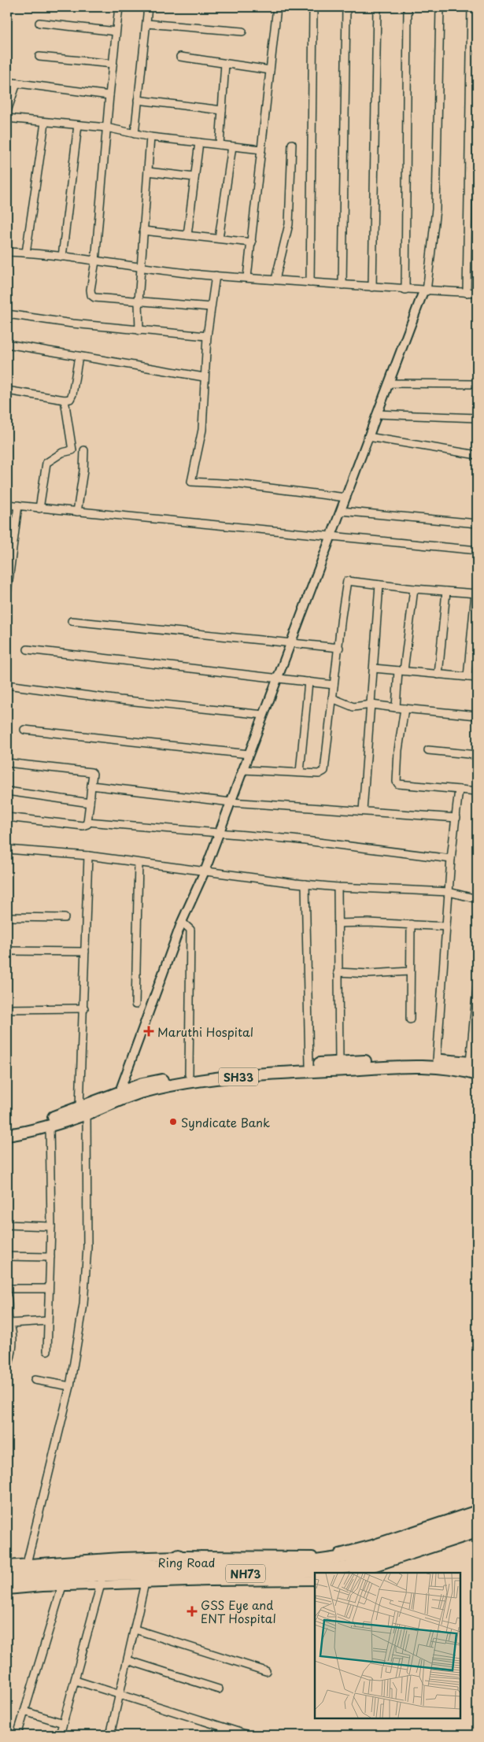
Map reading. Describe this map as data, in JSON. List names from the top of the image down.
{
  "streets": {
    "main road": ["SH33", "Ring Road", "NH73"]
  },
  "places": {
    "health": ["Maruthi Hospital", "GSS Eye and ENT Hospital"],
    "other": ["Syndicate Bank"]
  }
}
